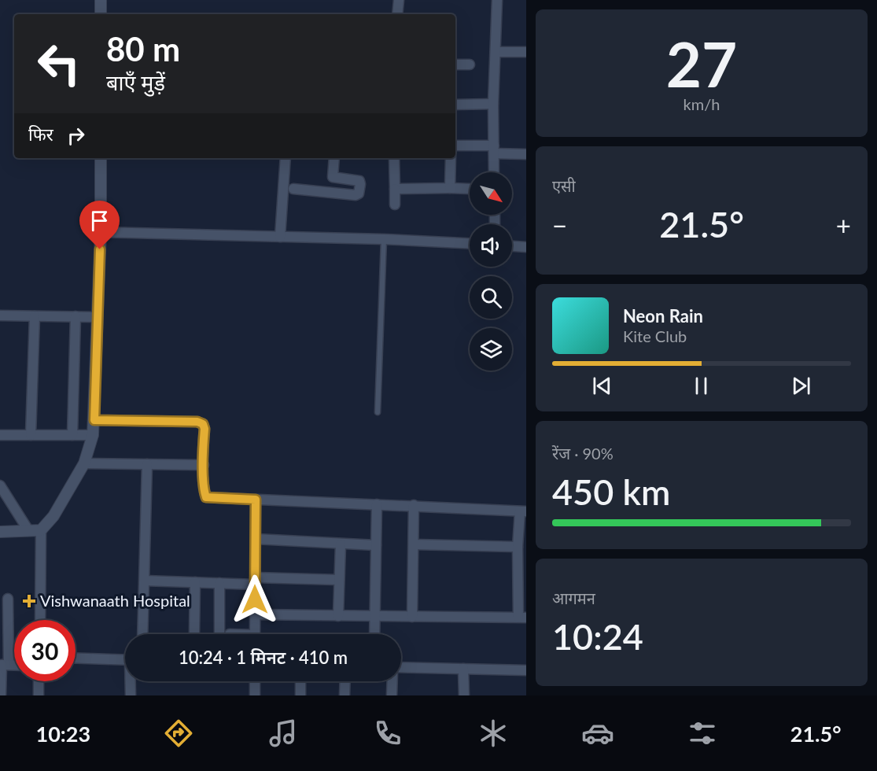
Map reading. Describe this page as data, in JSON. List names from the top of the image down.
{
  "places": {
    "health": ["Vishwanaath Hospital"]
  },
  "north": "bottom right",
  "page": {
    "tile": [
      ["27", "km/h"],
      "एसी",
      ["रेंज · 90%", "450 km"],
      ["आगमन", "10:24"]
    ],
    "turn": ["80 m", "बाएँ मुड़ें"],
    "then": "फिर",
    "heat": ["−", "21.5°", "+"],
    "song": ["Neon Rain", "Kite Club"],
    "limit": "30",
    "trip": "10:24 · 1 मिनट · 410 m",
    "tabs": ["10:23", "21.5°"]
  }
}
